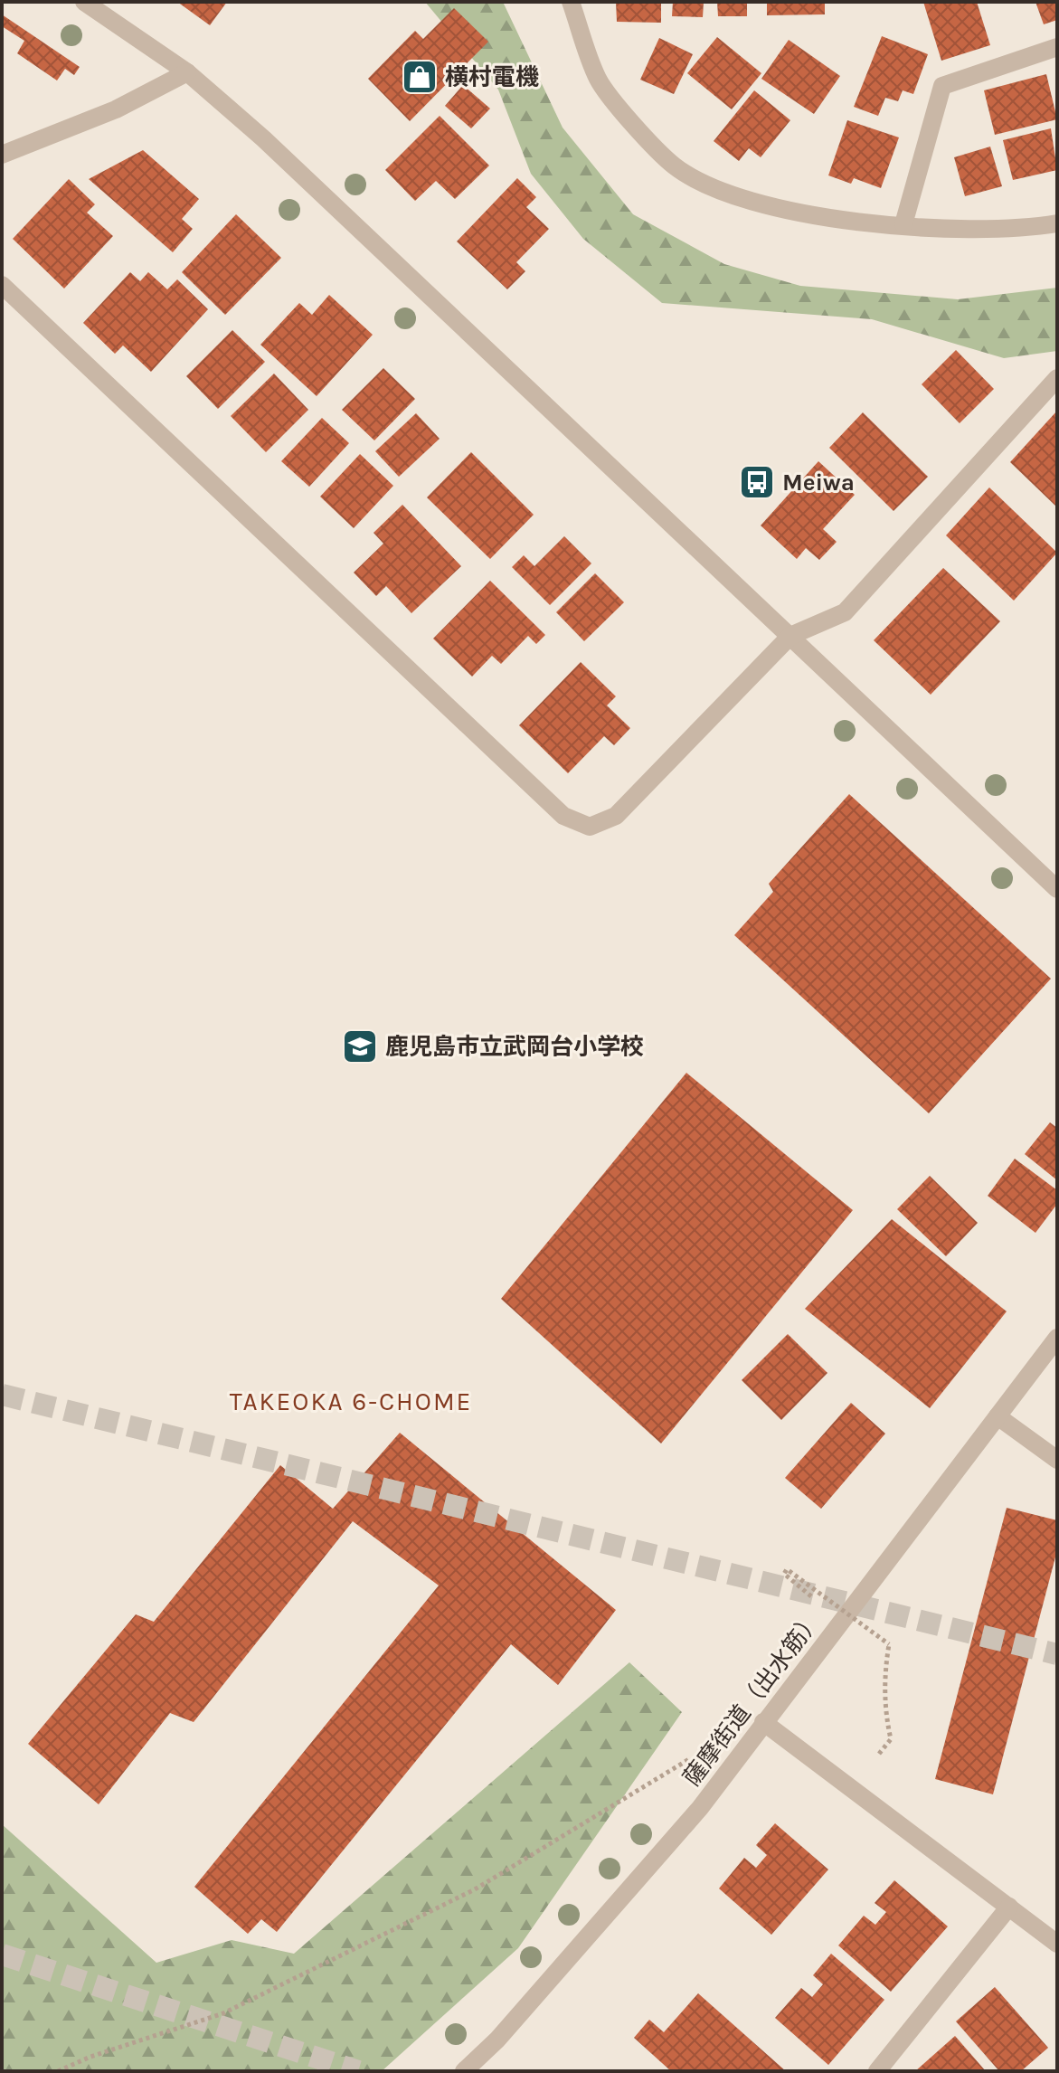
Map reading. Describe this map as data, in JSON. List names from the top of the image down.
{
  "streets": {
    "street": ["薩摩街道（出水筋）"]
  },
  "districts": ["TAKEOKA 6-CHOME"],
  "places": {
    "shop": ["横村電機"],
    "bus stop": ["Meiwa"],
    "school or university": ["鹿児島市立武岡台小学校"]
  }
}
